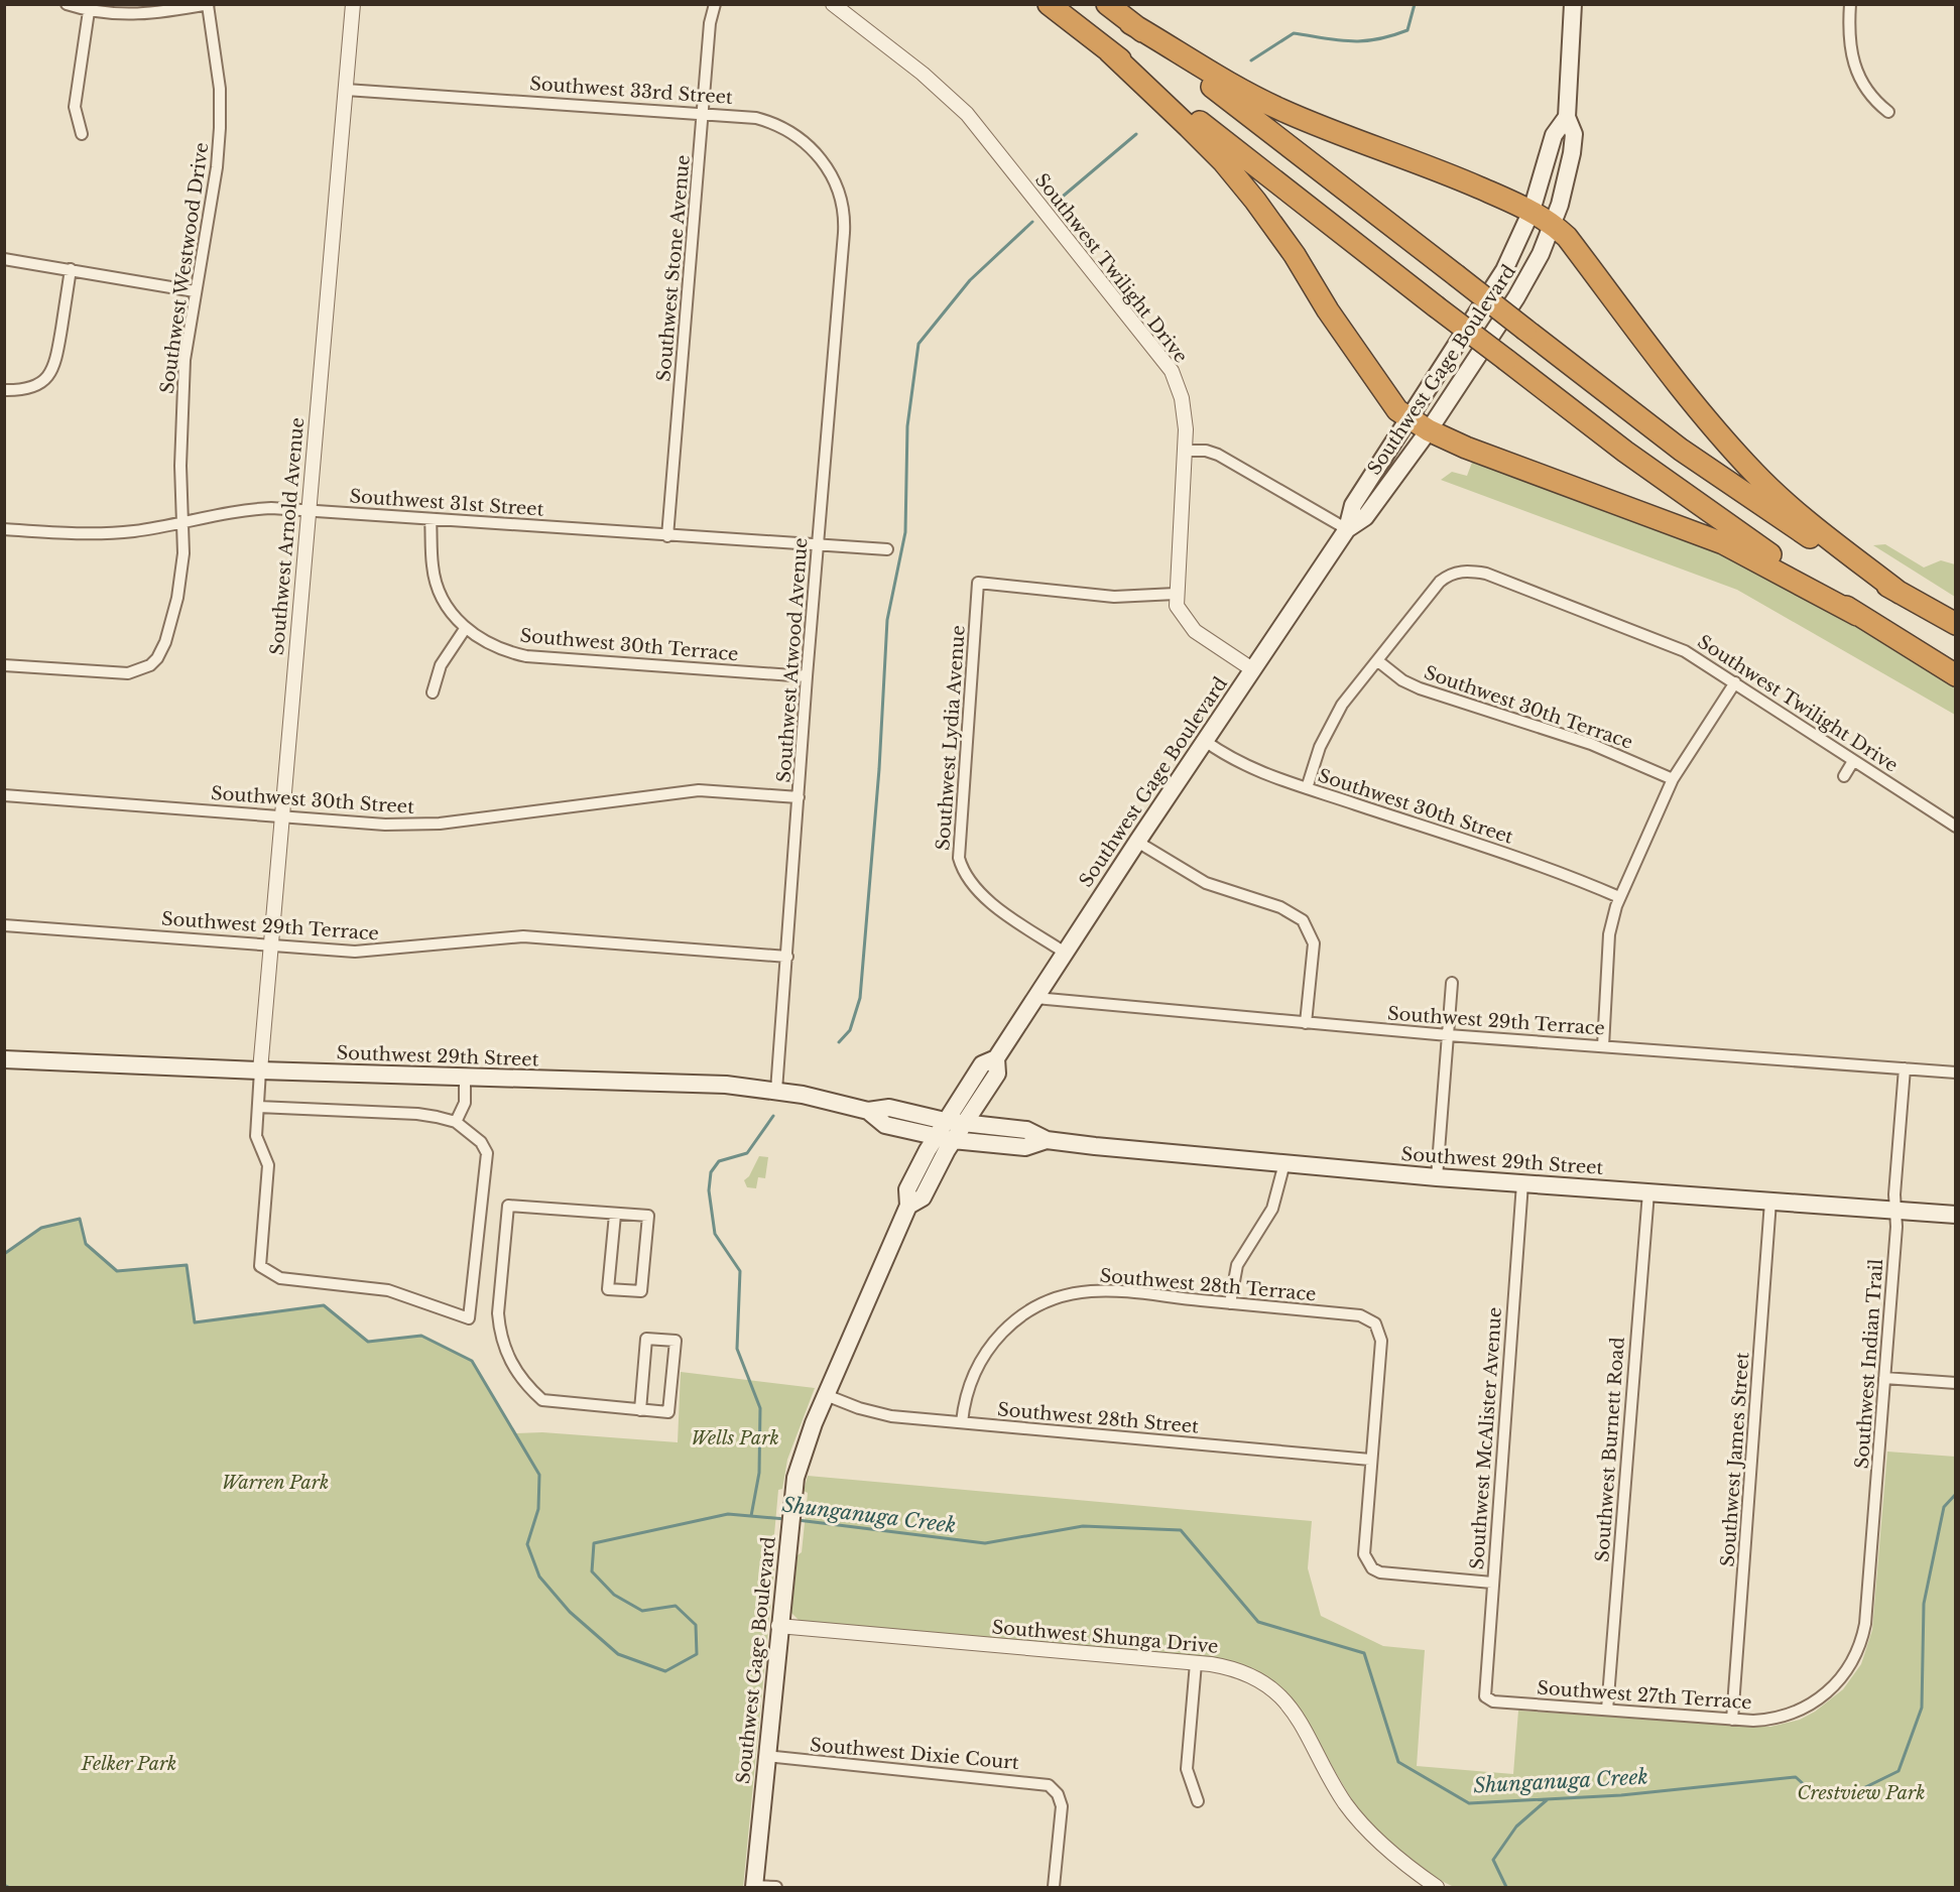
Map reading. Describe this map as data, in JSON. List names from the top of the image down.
{
  "streets": {
    "main road": ["Southwest Gage Boulevard", "Southwest 29th Street"],
    "street": [
      "Southwest 33rd Street",
      "Southwest Westwood Drive",
      "Southwest Stone Avenue",
      "Southwest Twilight Drive",
      "Southwest 31st Street",
      "Southwest Arnold Avenue",
      "Southwest 30th Terrace",
      "Southwest Atwood Avenue",
      "Southwest Lydia Avenue",
      "Southwest 30th Street",
      "Southwest 29th Terrace",
      "Southwest 28th Terrace",
      "Southwest Indian Trail",
      "Southwest 28th Street",
      "Southwest McAlister Avenue",
      "Southwest Burnett Road",
      "Southwest James Street",
      "Southwest Shunga Drive",
      "Southwest 27th Terrace",
      "Southwest Dixie Court"
    ]
  },
  "crossings": [
    ["Southwest 33rd Street", "Southwest Stone Avenue"],
    ["Southwest 33rd Street", "Southwest Arnold Avenue"],
    ["Southwest 33rd Street", "Southwest Atwood Avenue"],
    ["Southwest Westwood Drive", "Southwest 31st Street"],
    ["Southwest Stone Avenue", "Southwest 31st Street"],
    ["Southwest Twilight Drive", "Southwest Gage Boulevard"],
    ["Southwest Twilight Drive", "Southwest 30th Terrace"],
    ["Southwest Twilight Drive", "Southwest Lydia Avenue"],
    ["Southwest Twilight Drive", "Southwest 30th Street"],
    ["Southwest Gage Boulevard", "Southwest Lydia Avenue"],
    ["Southwest Gage Boulevard", "Southwest 30th Street"],
    ["Southwest Gage Boulevard", "Southwest 29th Terrace"],
    ["Southwest Gage Boulevard", "Southwest 29th Street"],
    ["Southwest Gage Boulevard", "Southwest 28th Street"],
    ["Southwest Gage Boulevard", "Southwest Shunga Drive"],
    ["Southwest Gage Boulevard", "Southwest Dixie Court"],
    ["Southwest 31st Street", "Southwest Arnold Avenue"],
    ["Southwest 31st Street", "Southwest 30th Terrace"],
    ["Southwest 31st Street", "Southwest Atwood Avenue"],
    ["Southwest Arnold Avenue", "Southwest 30th Street"],
    ["Southwest Arnold Avenue", "Southwest 29th Terrace"],
    ["Southwest Arnold Avenue", "Southwest 29th Street"],
    ["Southwest 30th Terrace", "Southwest Atwood Avenue"],
    ["Southwest Atwood Avenue", "Southwest 30th Street"],
    ["Southwest Atwood Avenue", "Southwest 29th Terrace"],
    ["Southwest Atwood Avenue", "Southwest 29th Street"],
    ["Southwest 29th Terrace", "Southwest Indian Trail"],
    ["Southwest 29th Street", "Southwest Indian Trail"],
    ["Southwest 29th Street", "Southwest McAlister Avenue"],
    ["Southwest 29th Street", "Southwest Burnett Road"],
    ["Southwest 29th Street", "Southwest James Street"],
    ["Southwest 28th Terrace", "Southwest 28th Street"],
    ["Southwest Indian Trail", "Southwest 27th Terrace"],
    ["Southwest McAlister Avenue", "Southwest 27th Terrace"],
    ["Southwest Burnett Road", "Southwest 27th Terrace"],
    ["Southwest James Street", "Southwest 27th Terrace"]
  ],
  "water": ["Shunganuga Creek"],
  "parks": [
    "Wells Park",
    "Warren Park",
    "Felker Park",
    "Crestview Park"
  ]
}
